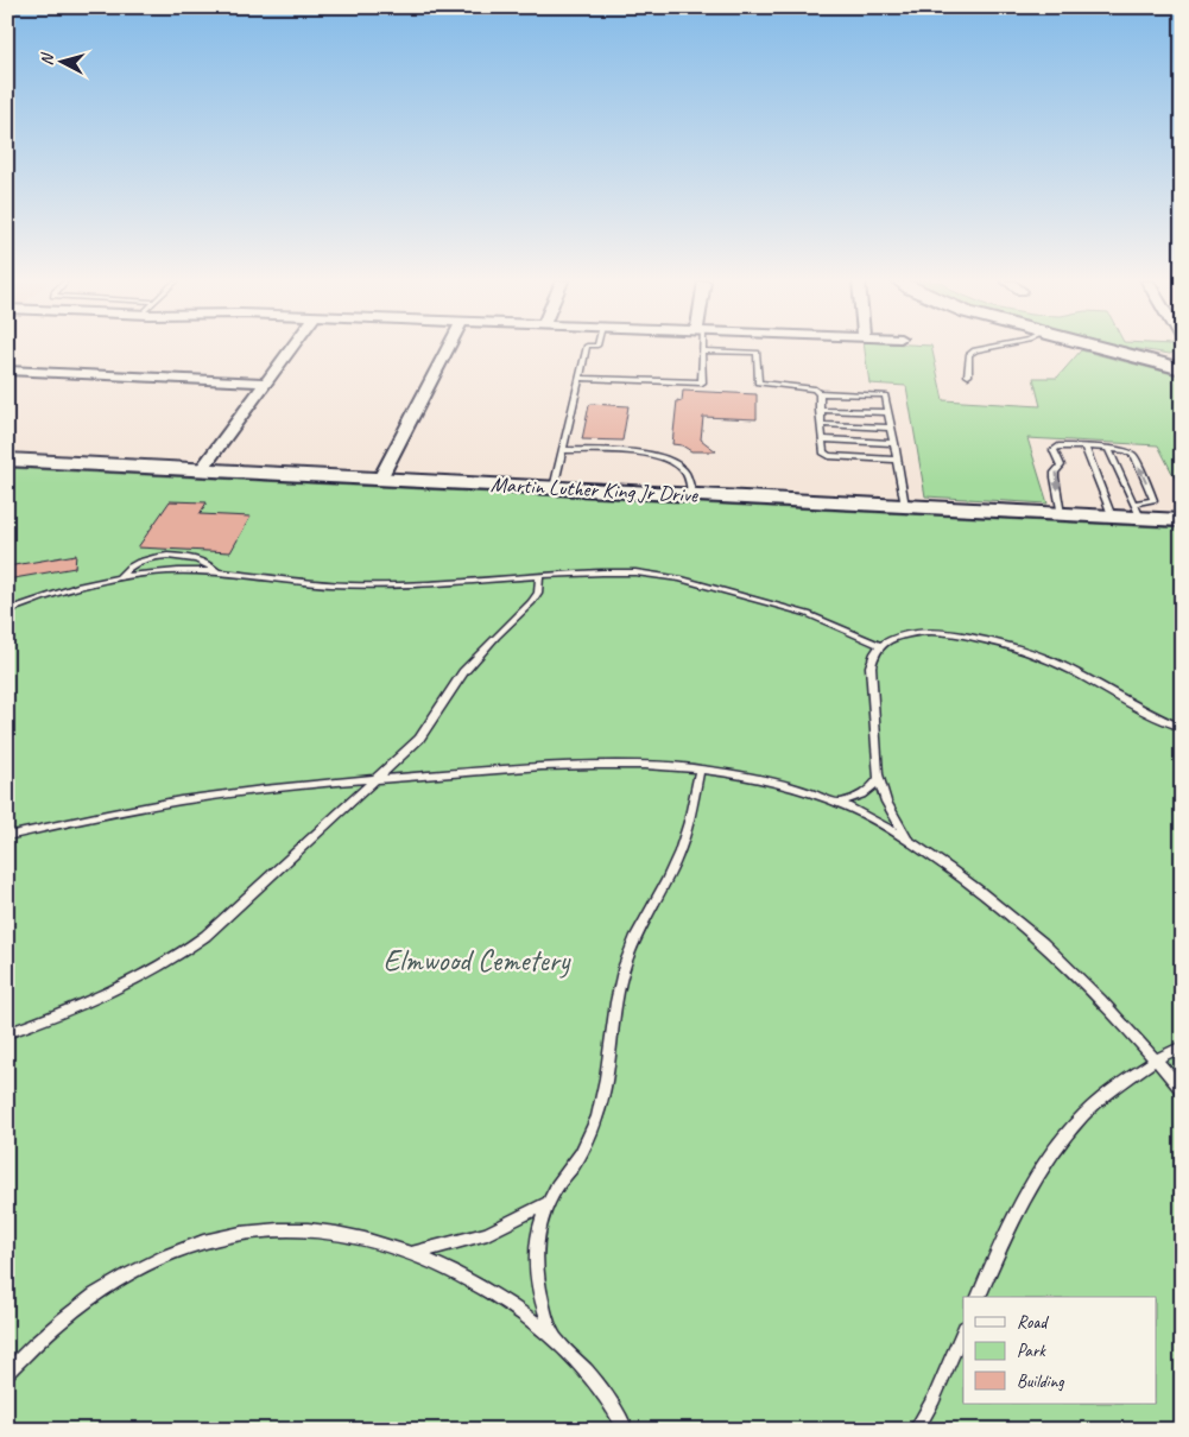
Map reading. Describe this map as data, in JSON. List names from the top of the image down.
{
  "streets": {
    "main road": ["Martin Luther King Jr Drive"]
  },
  "parks": ["Elmwood Cemetery"],
  "legend": ["Road", "Park", "Building"],
  "north": "left"
}
